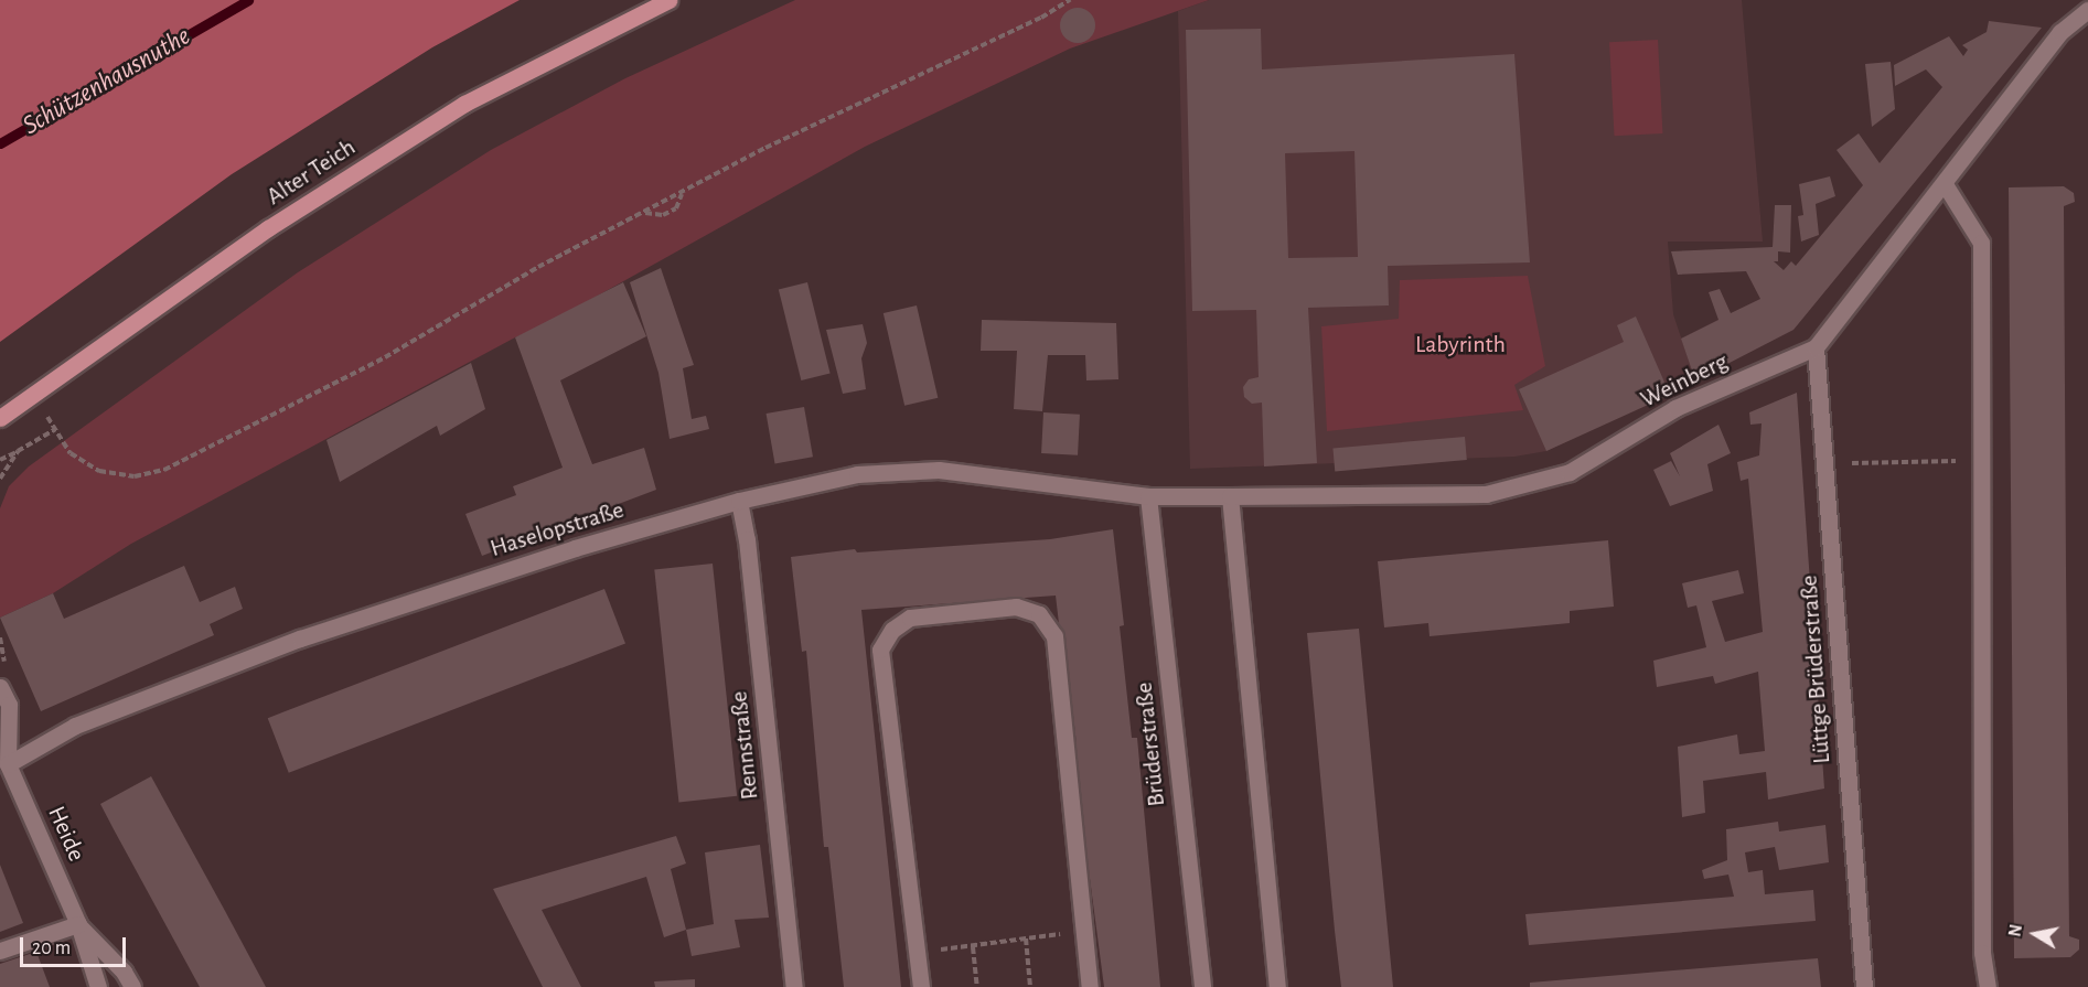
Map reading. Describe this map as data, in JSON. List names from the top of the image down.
{
  "streets": {
    "main road": ["Alter Teich"],
    "street": [
      "Weinberg",
      "Haselopstraße",
      "Lüttge Brüderstraße",
      "Brüderstraße",
      "Rennstraße",
      "Heide"
    ]
  },
  "crossings": [
    ["Weinberg", "Haselopstraße"],
    ["Weinberg", "Lüttge Brüderstraße"],
    ["Weinberg", "Brüderstraße"],
    ["Haselopstraße", "Brüderstraße"],
    ["Haselopstraße", "Rennstraße"],
    ["Haselopstraße", "Heide"]
  ],
  "water": ["Schützenhausnuthe"],
  "parks": ["Labyrinth"],
  "scale_bar": "20 m",
  "north": "left"
}
